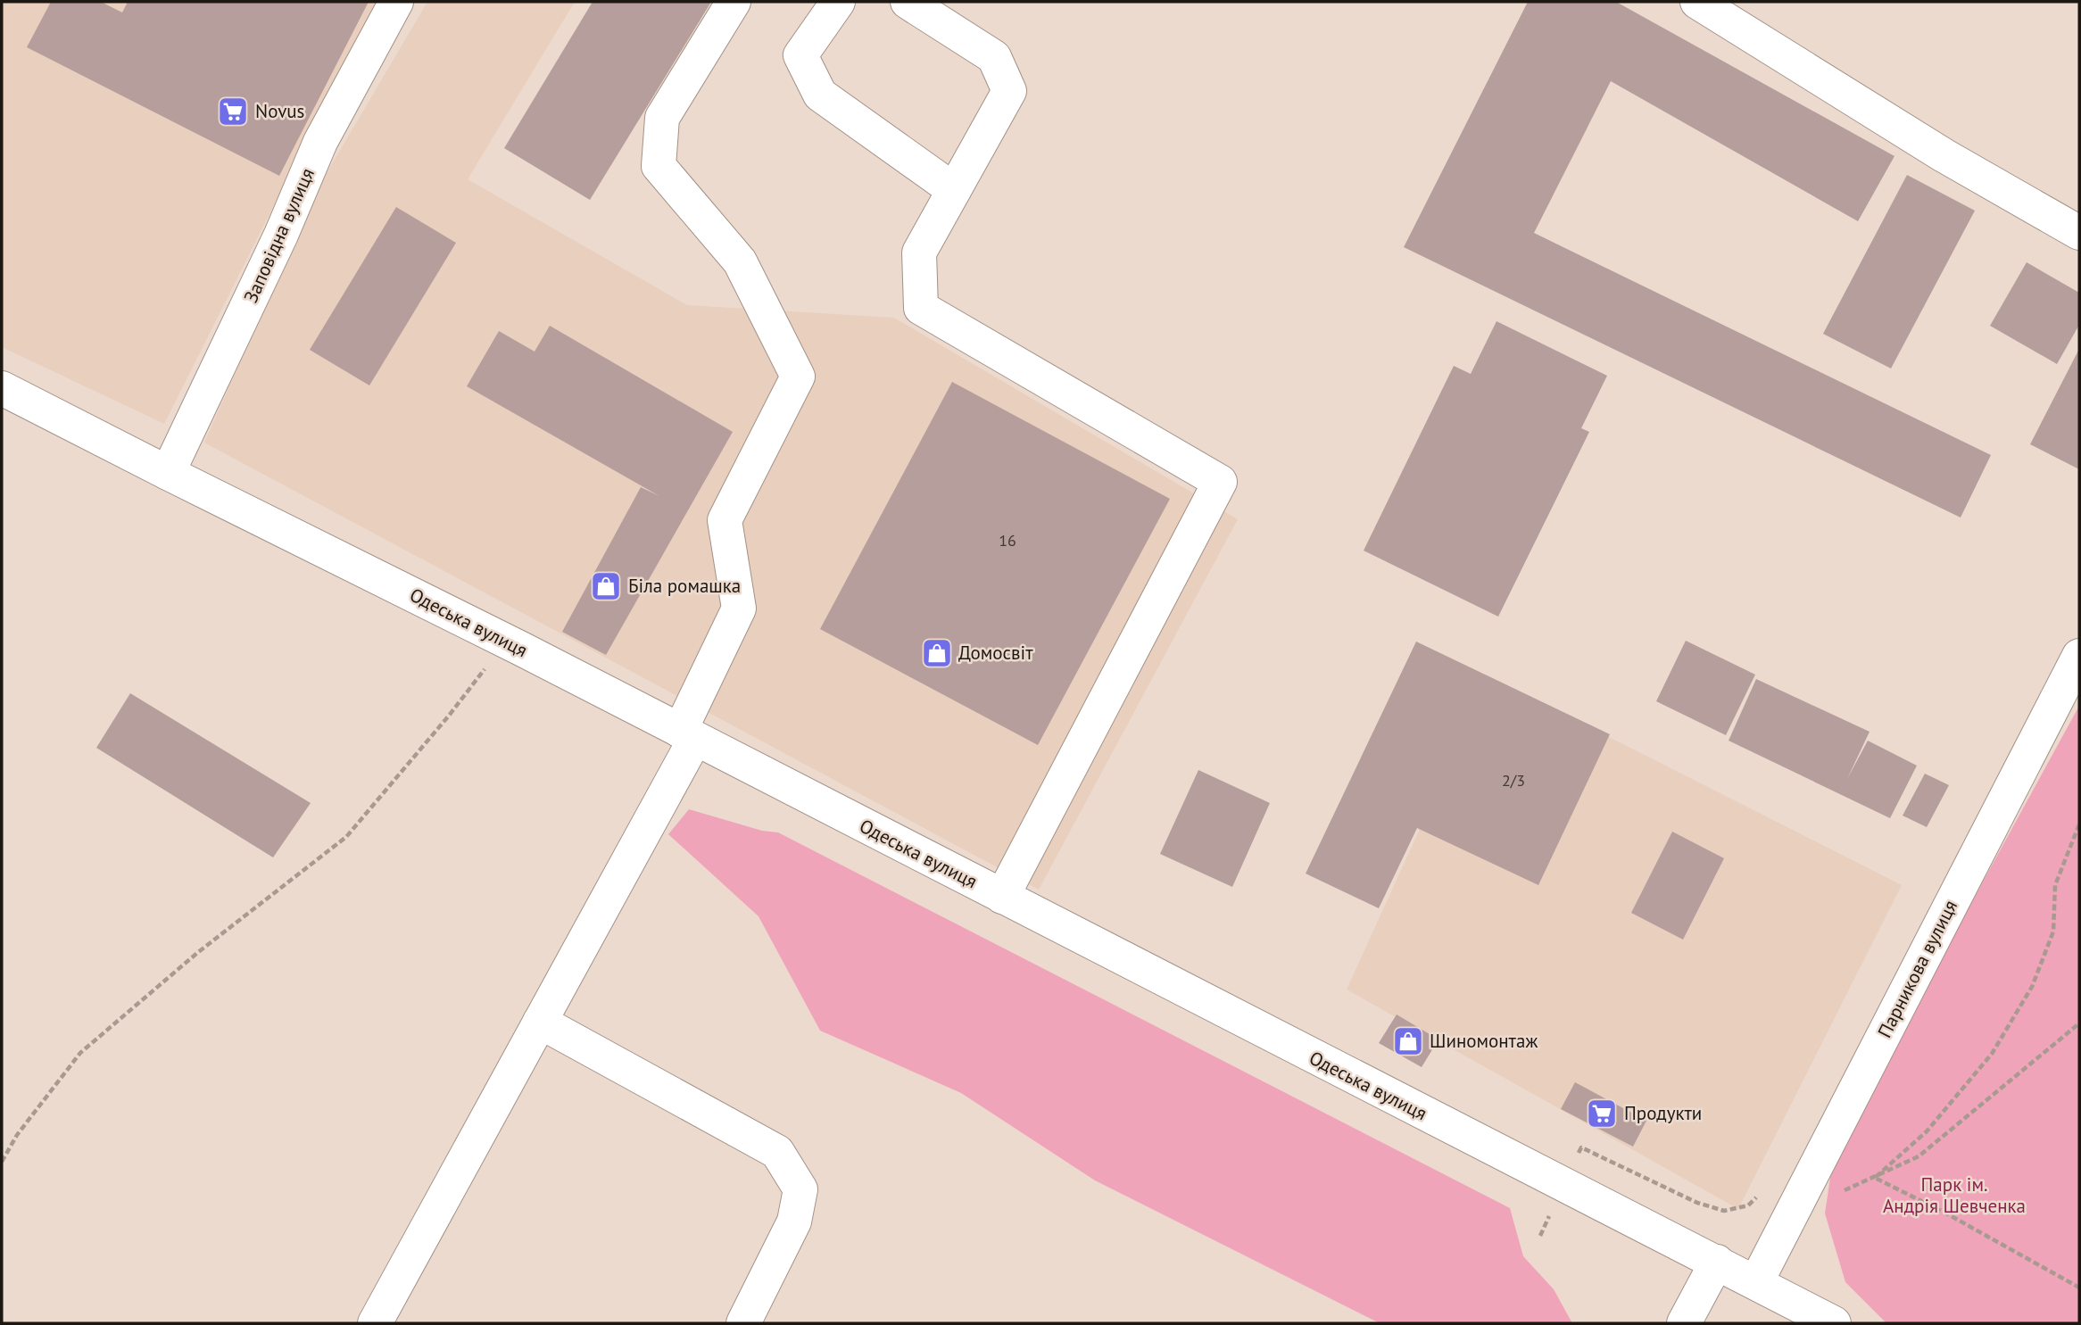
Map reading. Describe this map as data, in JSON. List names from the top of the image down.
{
  "streets": {
    "street": ["Заповідна вулиця", "Одеська вулиця", "Парникова вулиця"]
  },
  "crossings": [
    ["Заповідна вулиця", "Одеська вулиця"],
    ["Одеська вулиця", "Парникова вулиця"]
  ],
  "parks": ["Парк ім. Андрія Шевченка"],
  "places": {
    "supermarket": ["Novus", "Продукти"],
    "shop": ["Біла ромашка", "Домосвіт", "Шиномонтаж"]
  },
  "house_numbers": ["16", "2/3"]
}
